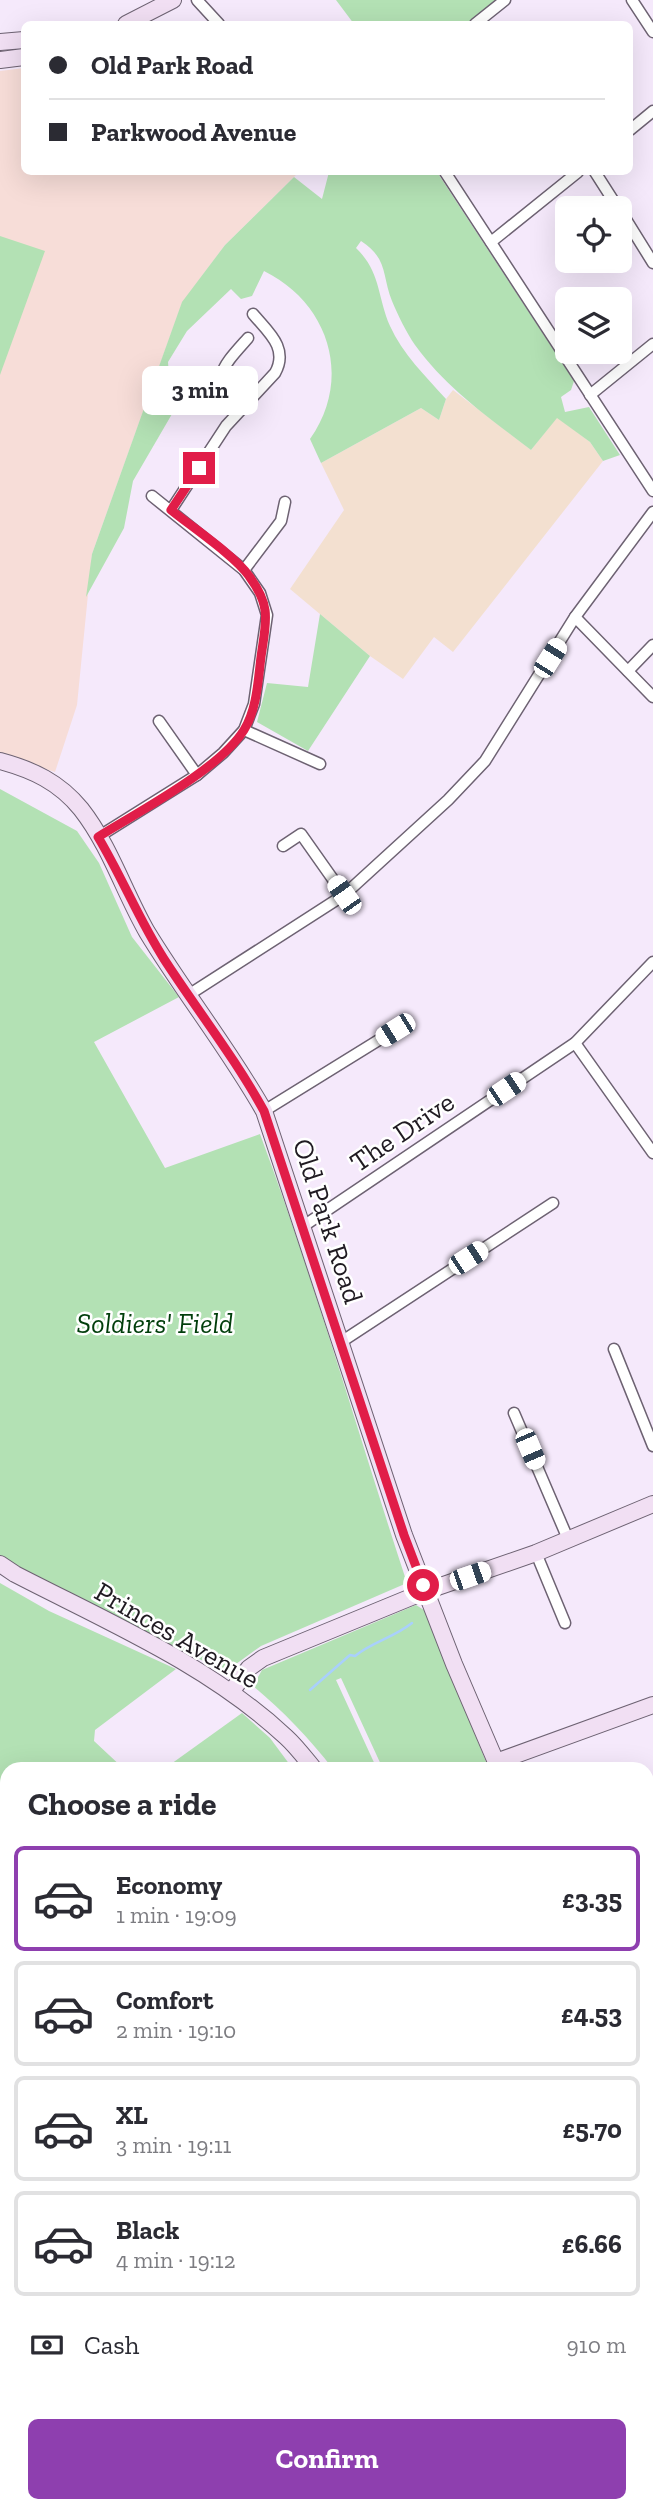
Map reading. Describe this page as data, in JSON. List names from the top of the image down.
{
  "streets": {
    "street": ["The Drive", "Old Park Road", "Princes Avenue"]
  },
  "crossings": [
    ["The Drive", "Old Park Road"]
  ],
  "parks": ["Soldiers' Field"],
  "page": {
    "banner": ["Old Park Road", "Parkwood Avenue"],
    "bubble": "3 min",
    "heading": "Choose a ride",
    "list": [
      {
        "name": "Economy",
        "note": "1 min · 19:09",
        "value": "£3.35"
      },
      {
        "name": "Comfort",
        "note": "2 min · 19:10",
        "value": "£4.53"
      },
      {
        "name": "XL",
        "note": "3 min · 19:11",
        "value": "£5.70"
      },
      {
        "name": "Black",
        "note": "4 min · 19:12",
        "value": "£6.66"
      }
    ],
    "pay": ["Cash", "910 m"],
    "buttons": "Confirm"
  }
}
